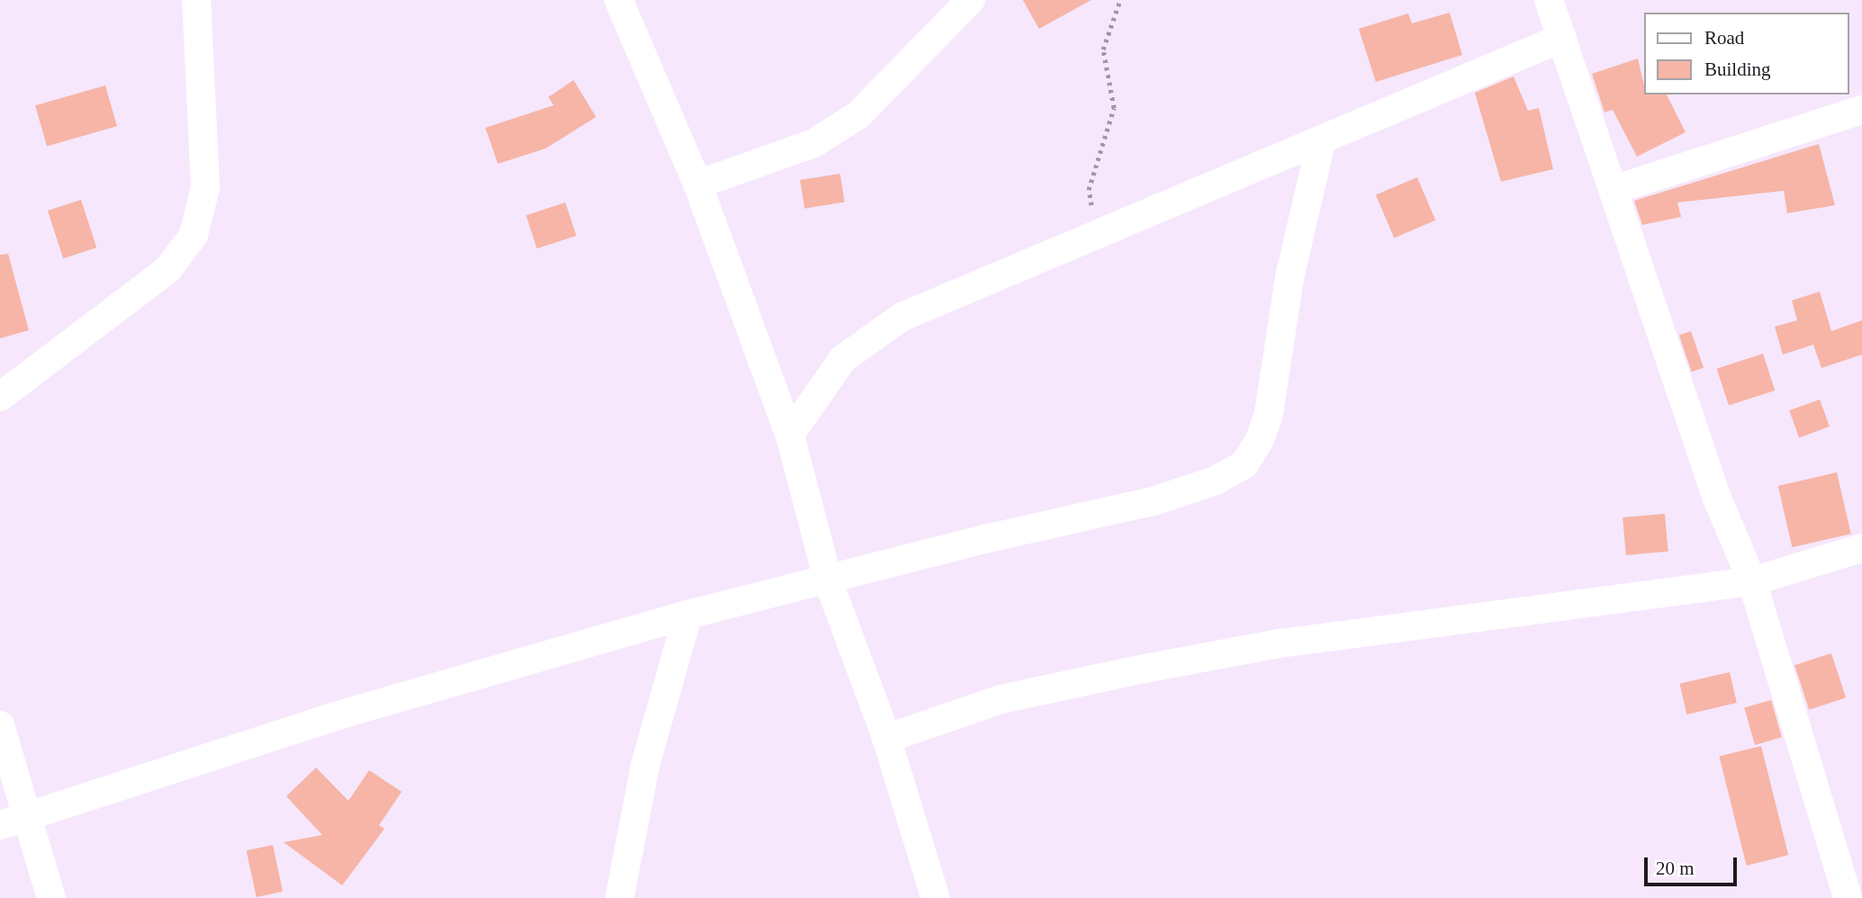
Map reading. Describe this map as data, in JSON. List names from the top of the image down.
{
  "legend": ["Road", "Building"],
  "scale_bar": "20 m"
}
